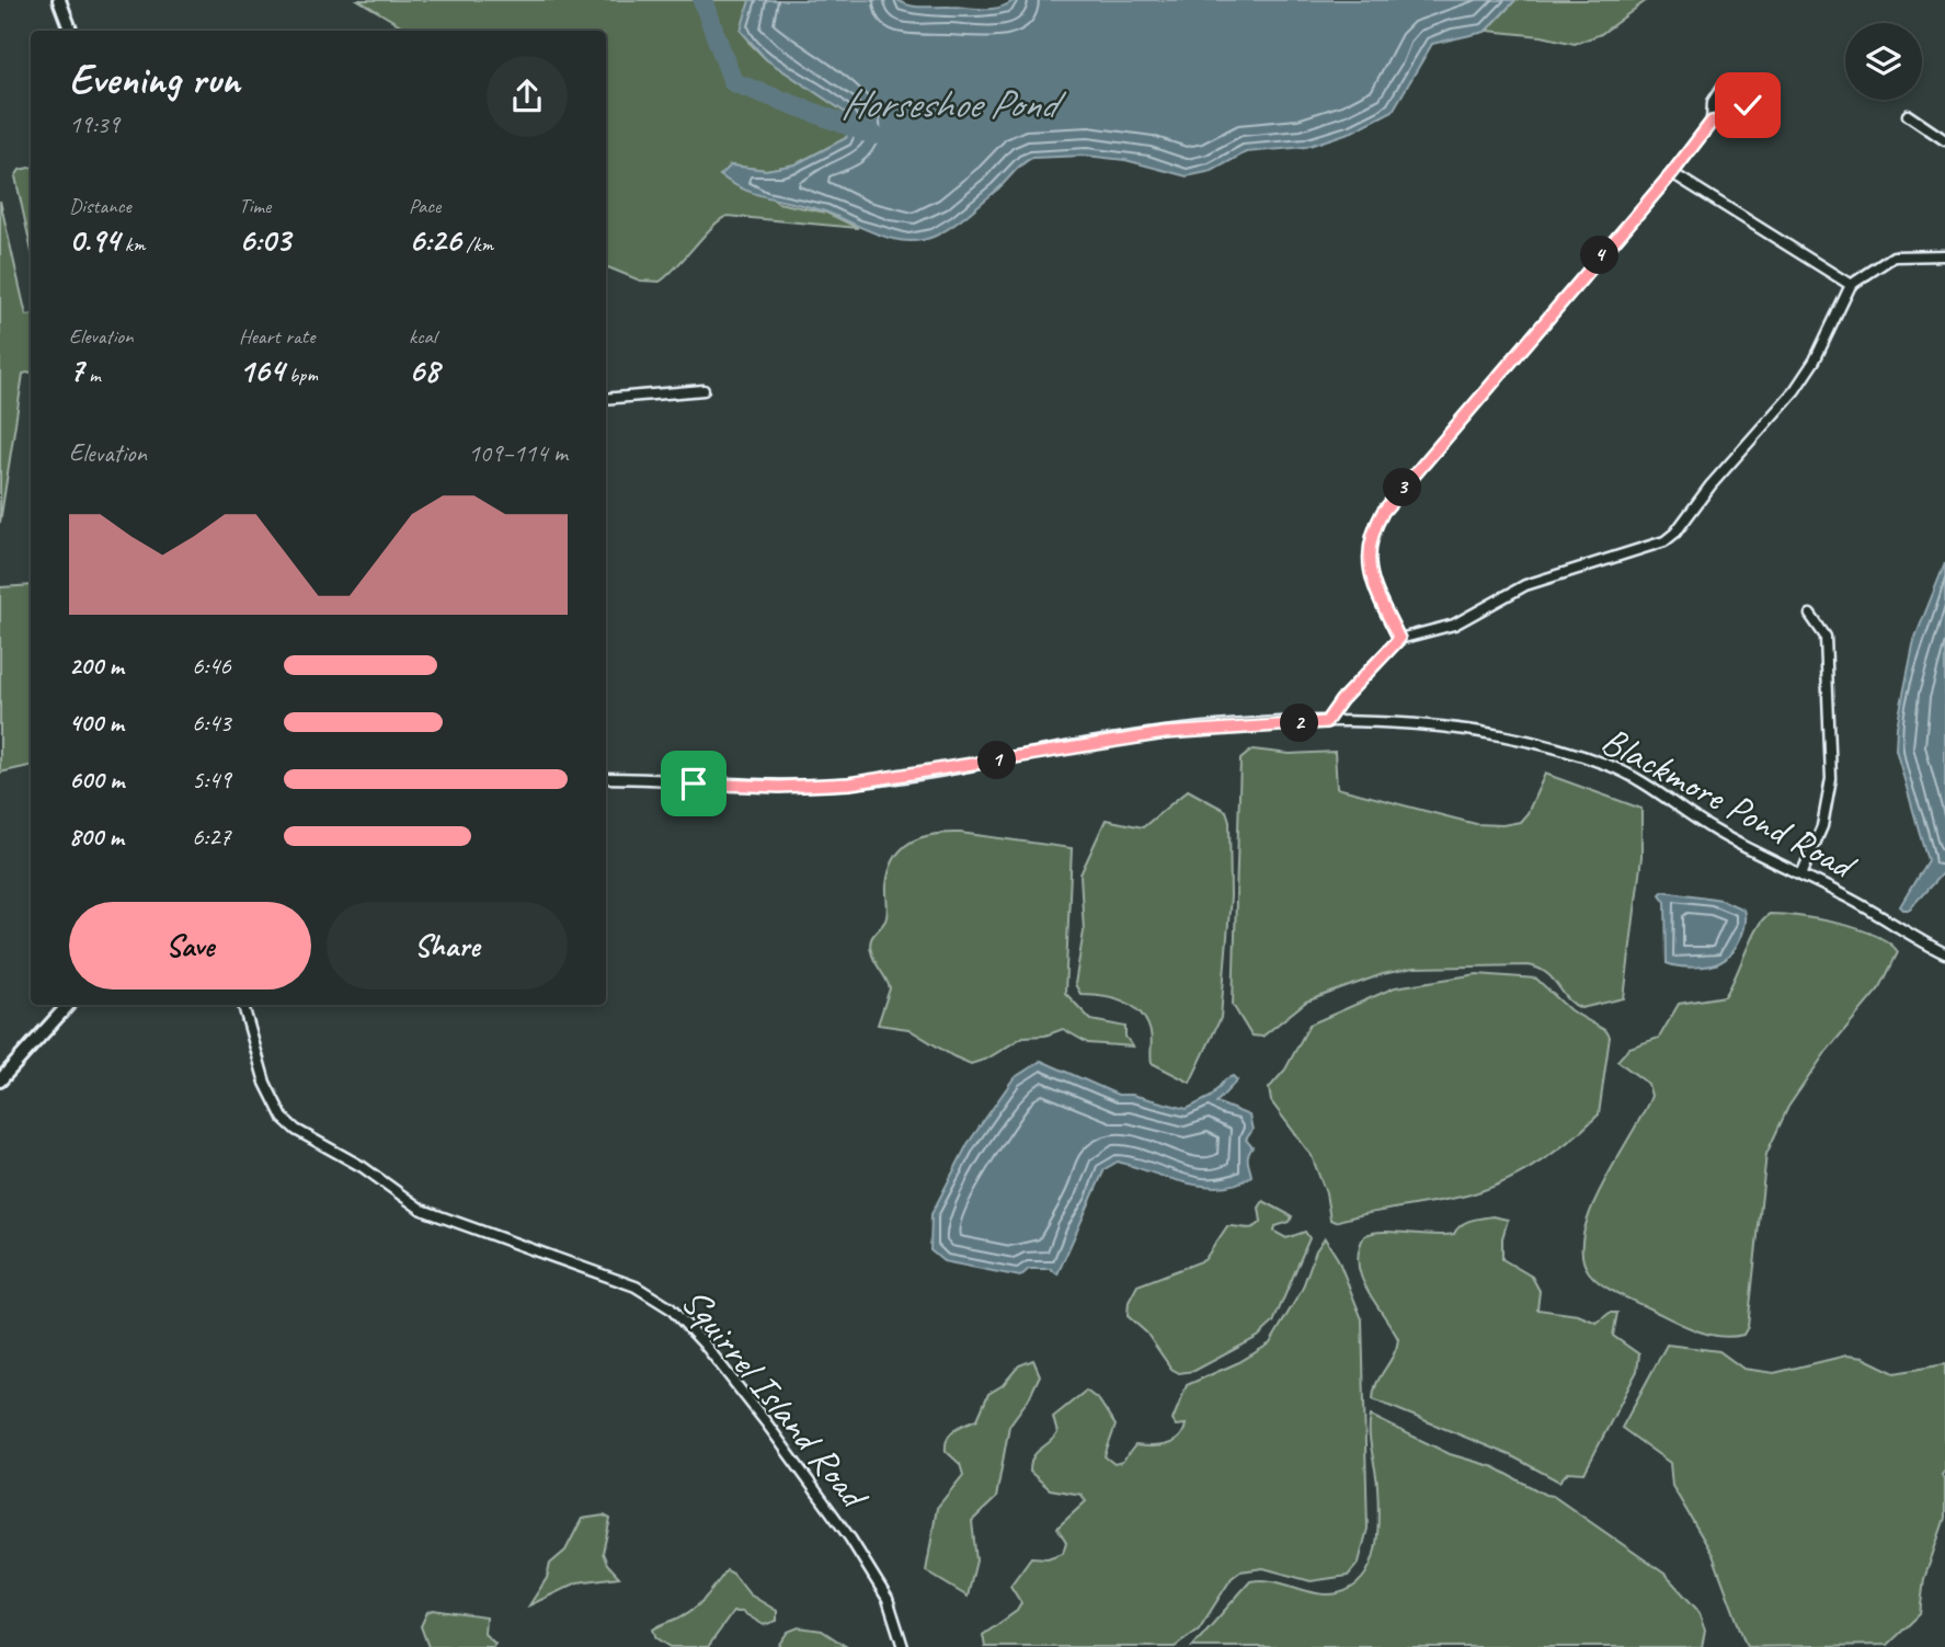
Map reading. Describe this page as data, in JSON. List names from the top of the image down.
{
  "streets": {
    "street": ["Blackmore Pond Road", "Squirrel Island Road"]
  },
  "water": ["Horseshoe Pond"],
  "page": {
    "heading": ["Evening run", "19:39"],
    "stats": [
      ["Distance", "0.94 km"],
      ["Time", "6:03"],
      ["Pace", "6:26 /km"],
      ["Elevation", "7 m"],
      ["Heart rate", "164 bpm"],
      ["kcal", "68"]
    ],
    "pins": [
      "4",
      "3",
      "2",
      "1"
    ],
    "chart": ["Elevation", "109–114 m"],
    "list": [
      {
        "name": "200 m",
        "note": "6:46"
      },
      {
        "name": "400 m",
        "note": "6:43"
      },
      {
        "name": "600 m",
        "note": "5:49"
      },
      {
        "name": "800 m",
        "note": "6:27"
      }
    ],
    "buttons": ["Save", "Share"]
  }
}
